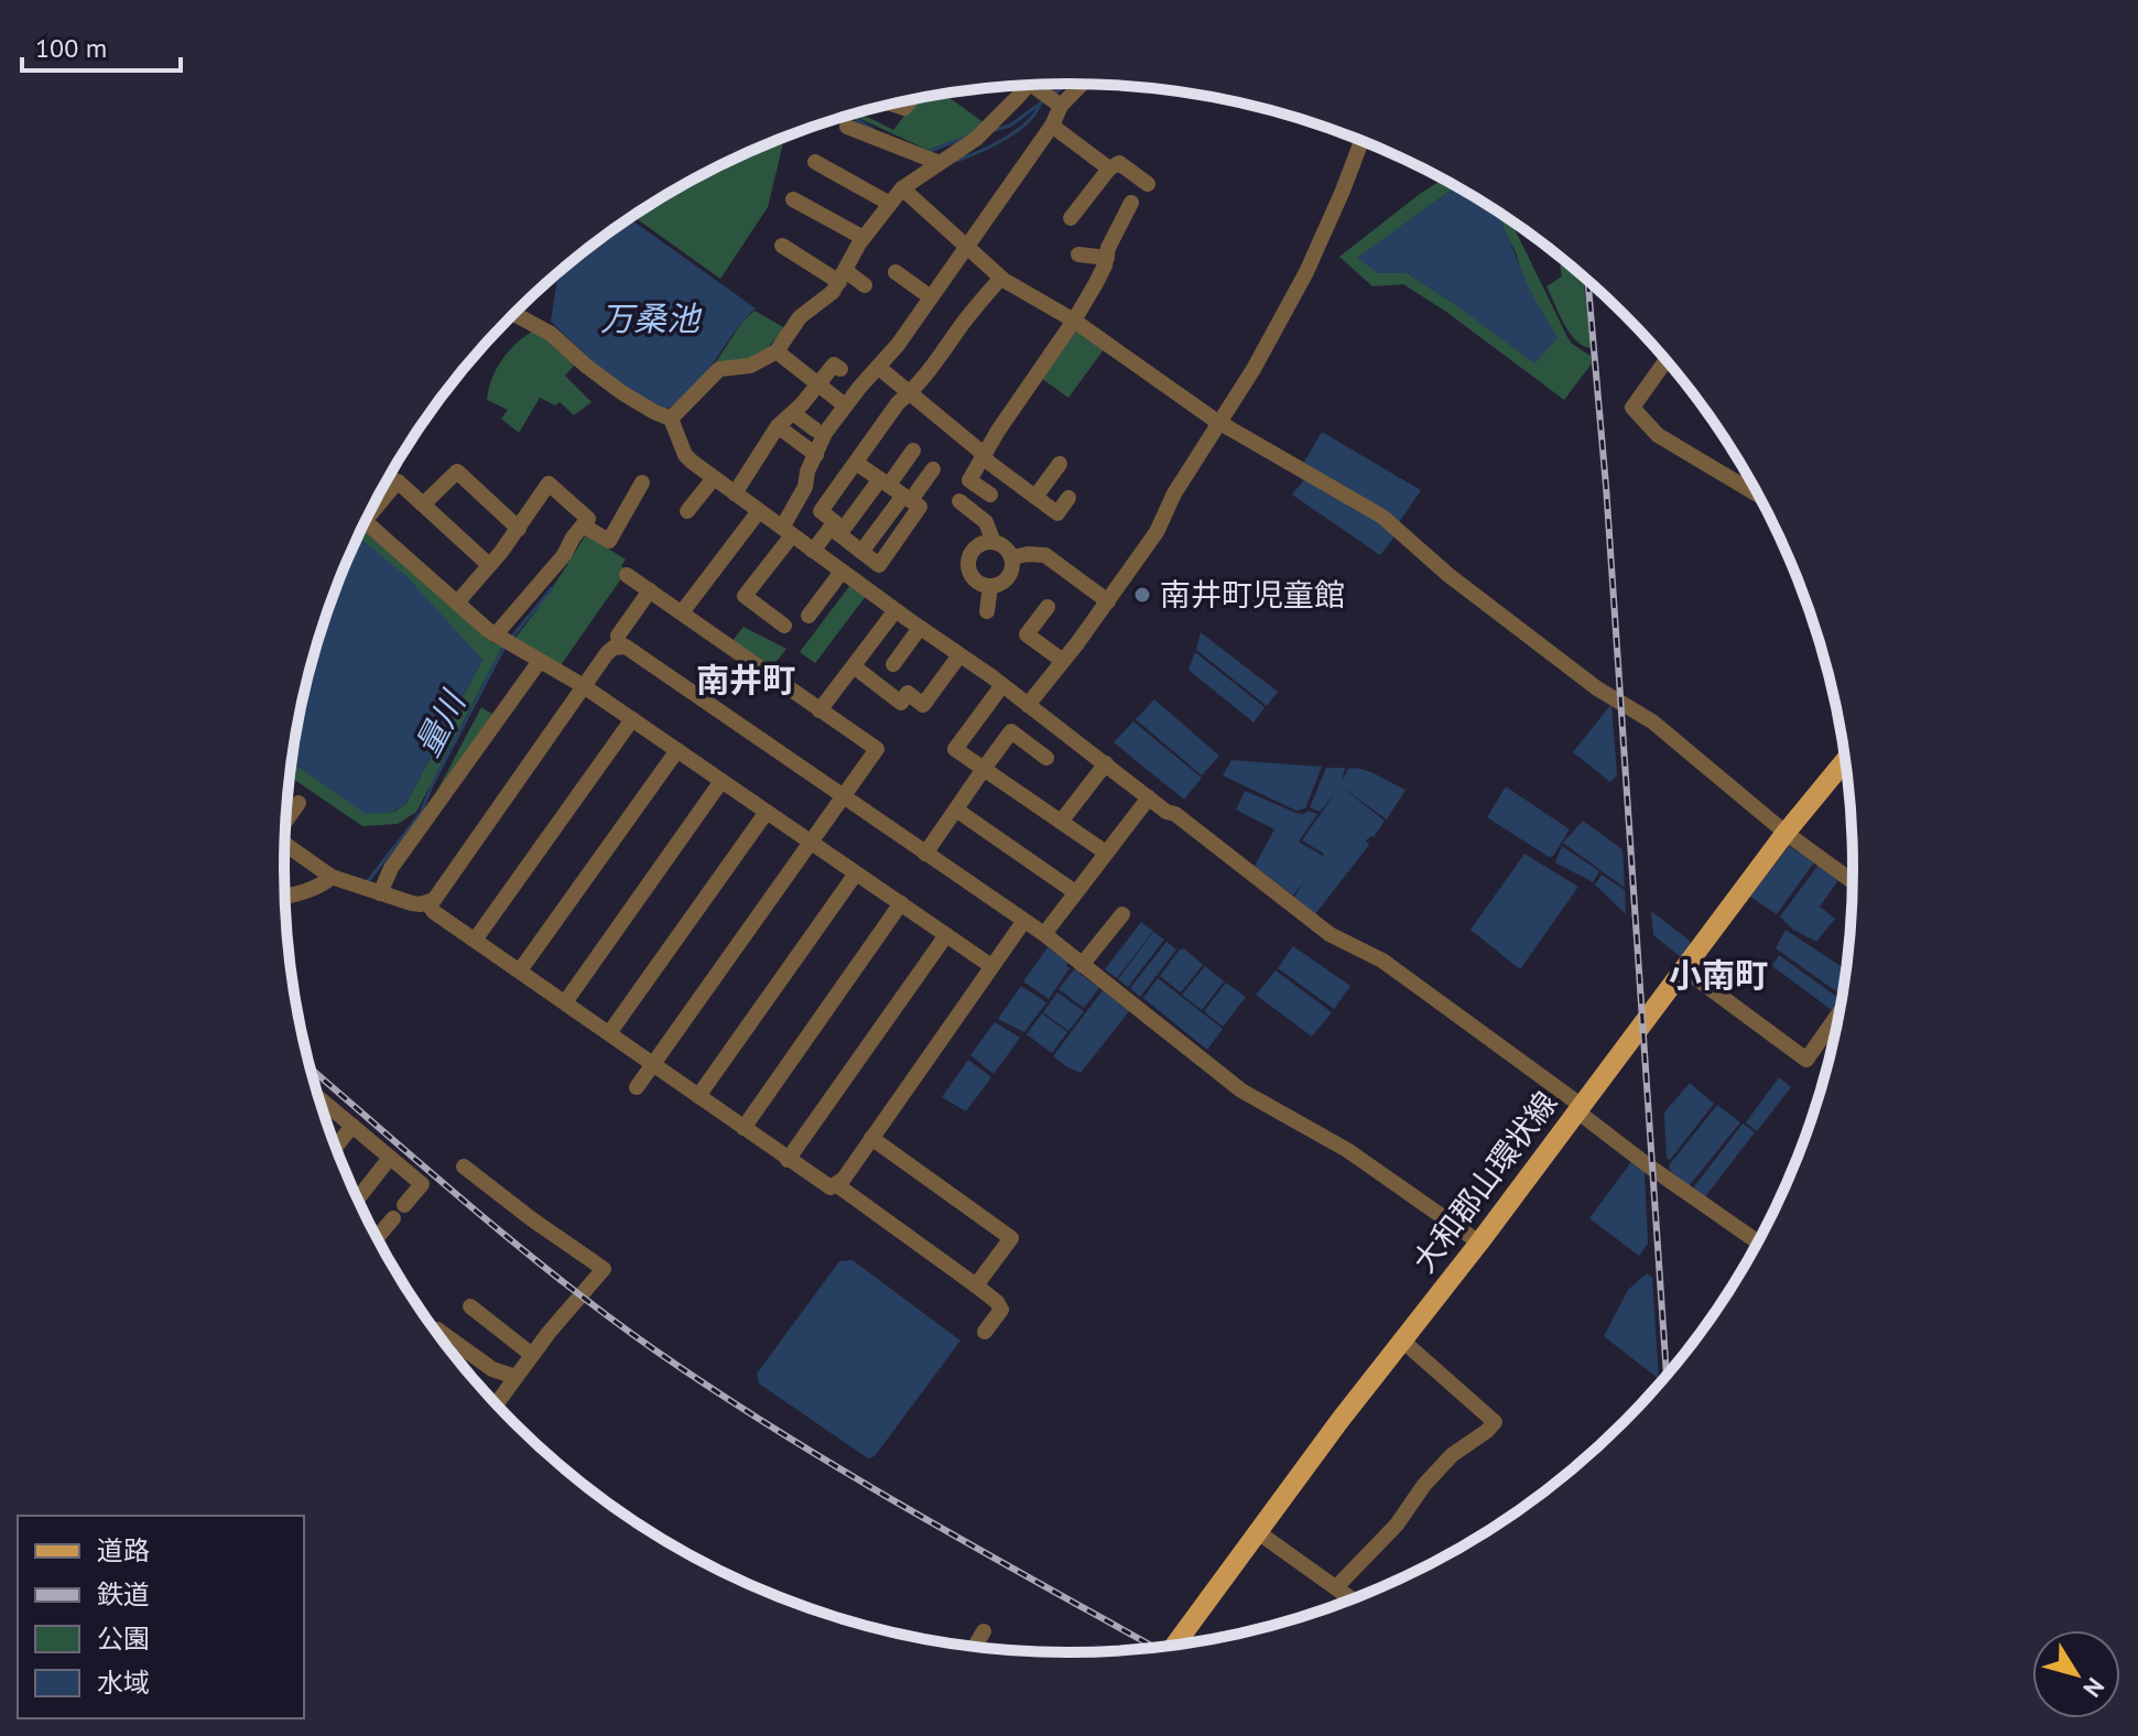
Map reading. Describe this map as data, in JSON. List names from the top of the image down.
{
  "streets": {
    "main road": ["大和郡山環状線"]
  },
  "districts": ["南井町", "小南町"],
  "water": ["万桑池", "量川"],
  "places": ["南井町児童館"],
  "legend": [
    "道路",
    "鉄道",
    "公園",
    "水域"
  ],
  "scale_bar": "100 m",
  "north": "bottom right"
}
